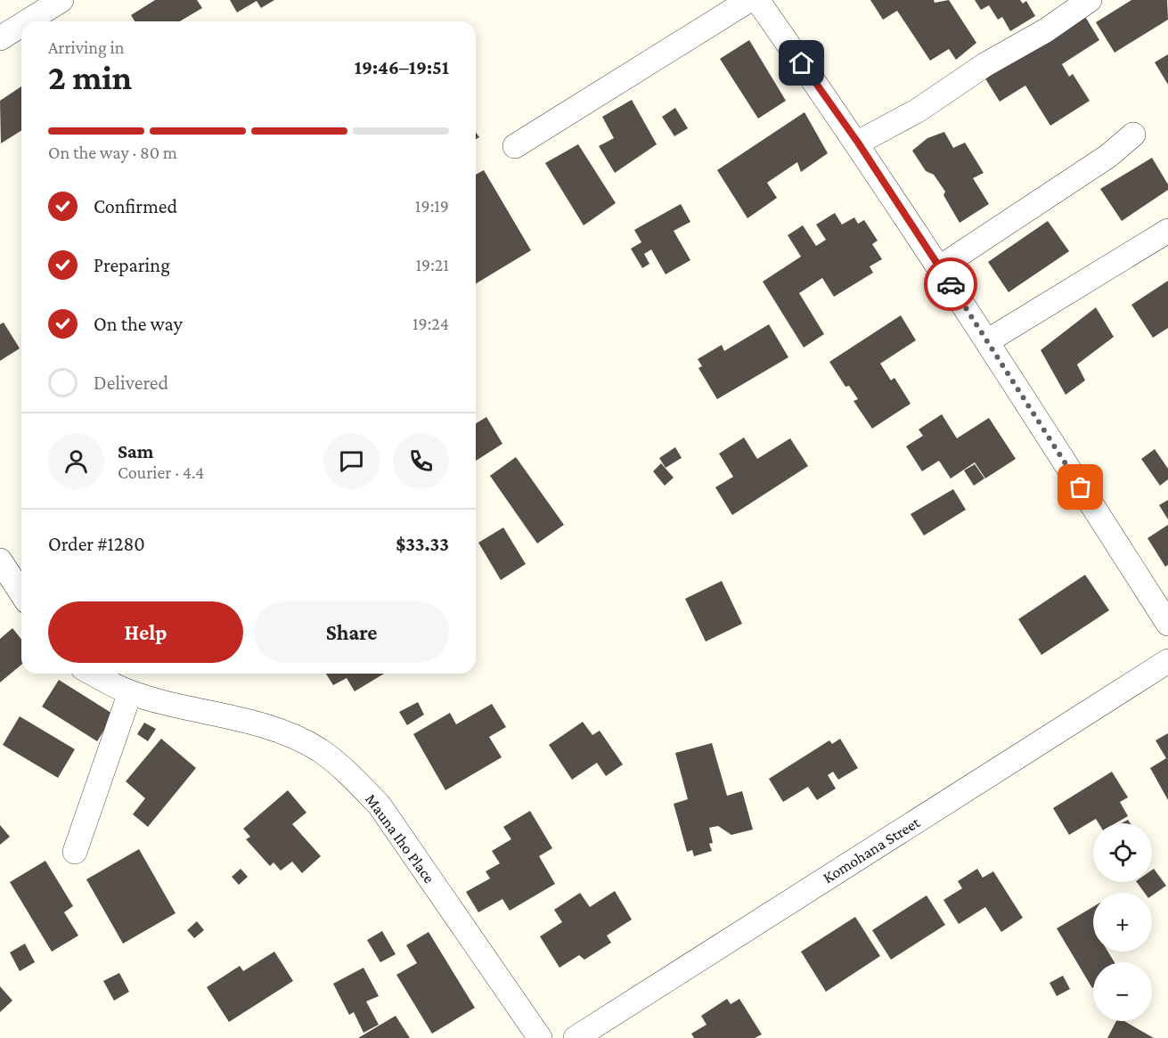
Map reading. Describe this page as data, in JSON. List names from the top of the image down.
{
  "streets": {
    "street": ["Mauna Iho Place", "Komohana Street"]
  },
  "page": {
    "heading": ["2 min", "Arriving in", "19:46–19:51"],
    "panel": [
      "Sam",
      "Courier · 4.4",
      "Order #1280",
      "$33.33"
    ],
    "bar": "On the way · 80 m",
    "list": [
      ["Confirmed", "19:19"],
      ["Preparing", "19:21"],
      ["On the way", "19:24"],
      "Delivered"
    ],
    "buttons": ["Help", "Share"],
    "map_buttons": ["+", "−"]
  }
}
